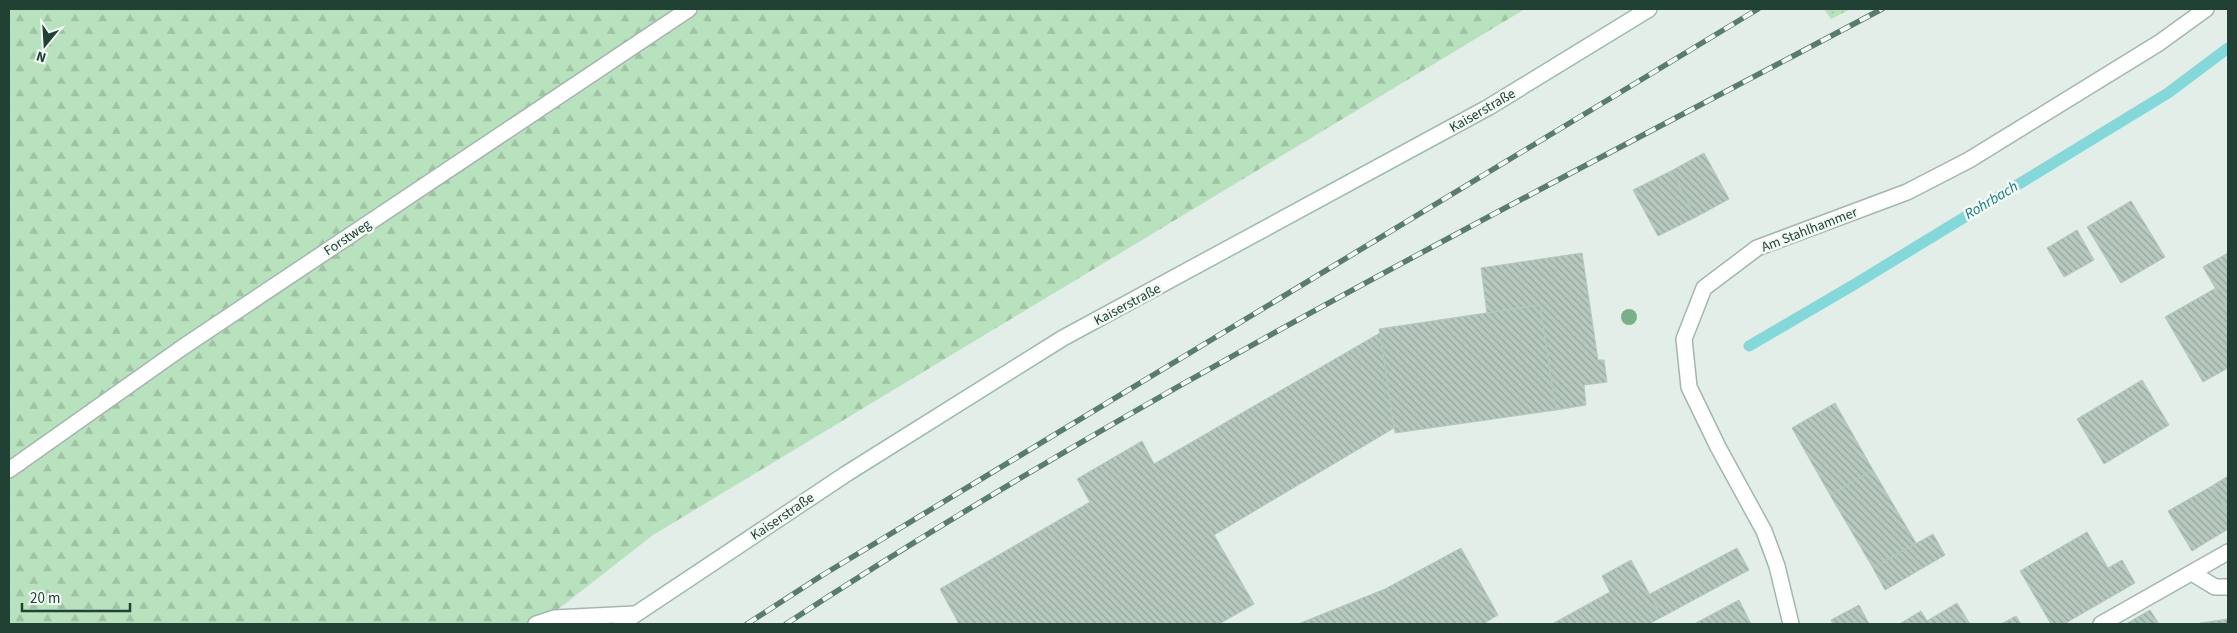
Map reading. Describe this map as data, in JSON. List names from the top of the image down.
{
  "streets": {
    "street": ["Kaiserstraße", "Am Stahlhammer", "Forstweg"]
  },
  "water": ["Rohrbach"],
  "scale_bar": "20 m",
  "north": "bottom"
}
